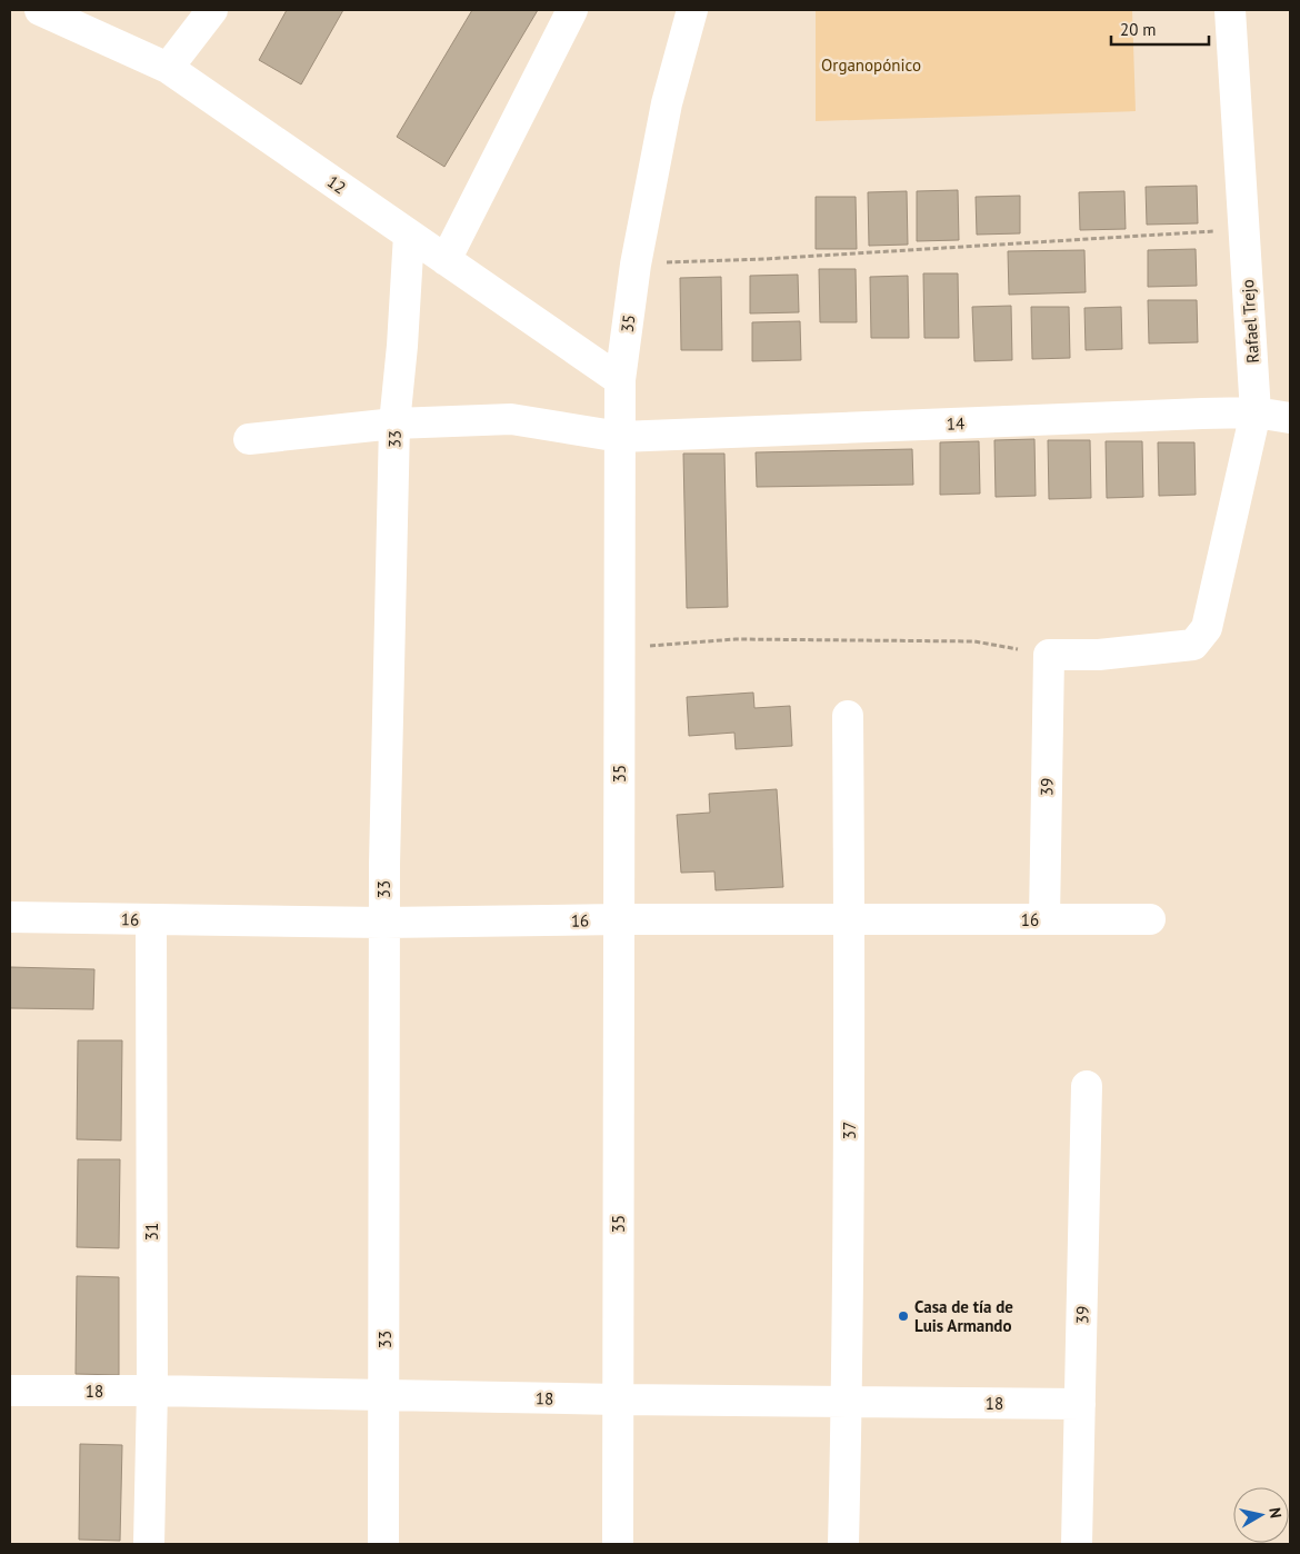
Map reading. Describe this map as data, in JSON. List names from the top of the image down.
{
  "streets": {
    "street": [
      "12",
      "Rafael Trejo",
      "35",
      "14",
      "33",
      "39",
      "16",
      "37",
      "31",
      "18"
    ]
  },
  "crossings": [
    ["12", "35"],
    ["12", "33"],
    ["Rafael Trejo", "14"],
    ["Rafael Trejo", "39"],
    ["35", "14"],
    ["35", "16"],
    ["35", "18"],
    ["14", "33"],
    ["33", "16"],
    ["33", "18"],
    ["39", "16"],
    ["39", "18"],
    ["16", "37"],
    ["16", "31"],
    ["37", "18"],
    ["31", "18"]
  ],
  "parks": ["Organopónico"],
  "places": ["Casa de tía de Luis Armando"],
  "scale_bar": "20 m",
  "north": "right"
}
